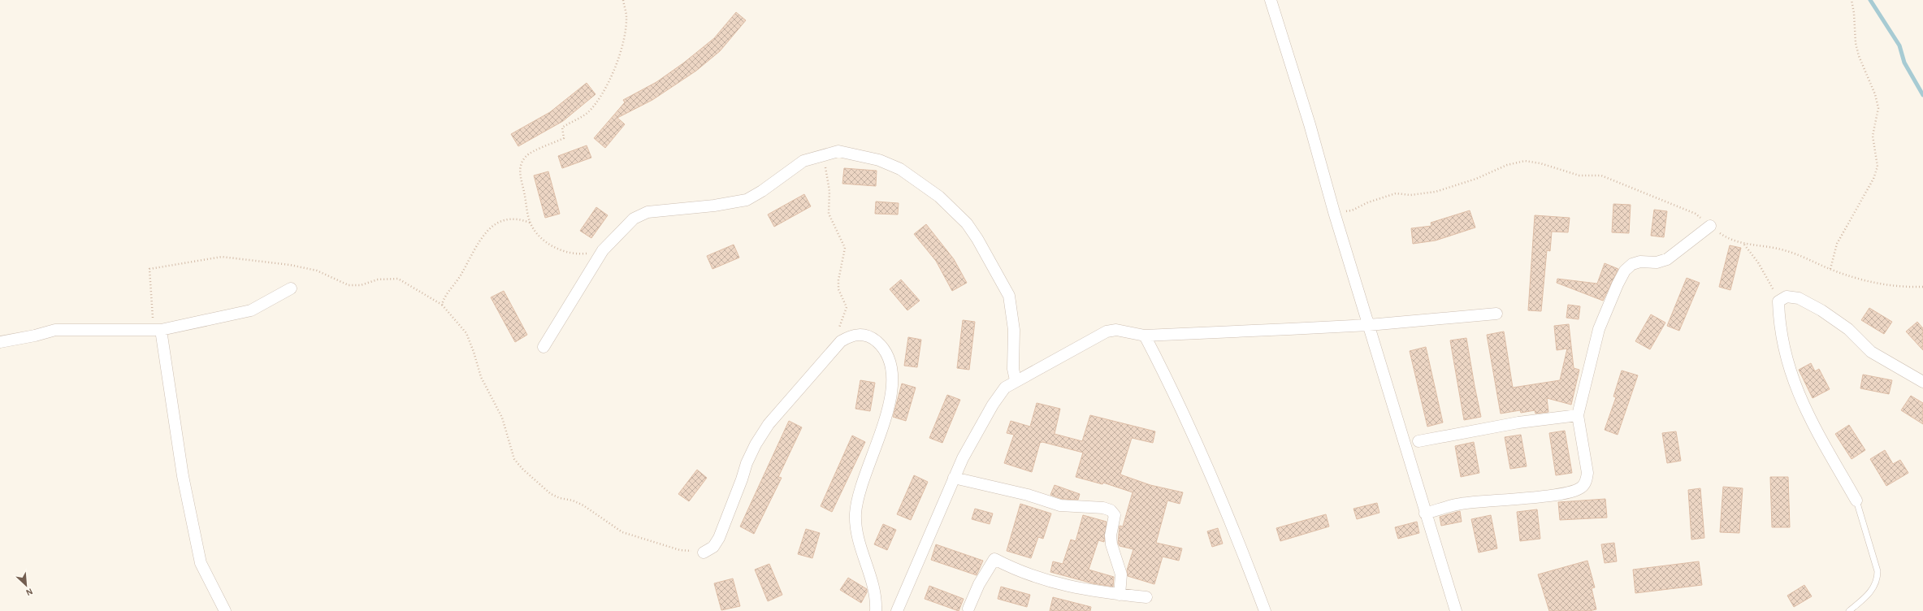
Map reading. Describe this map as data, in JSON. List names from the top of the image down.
{
  "north": "bottom right"
}
